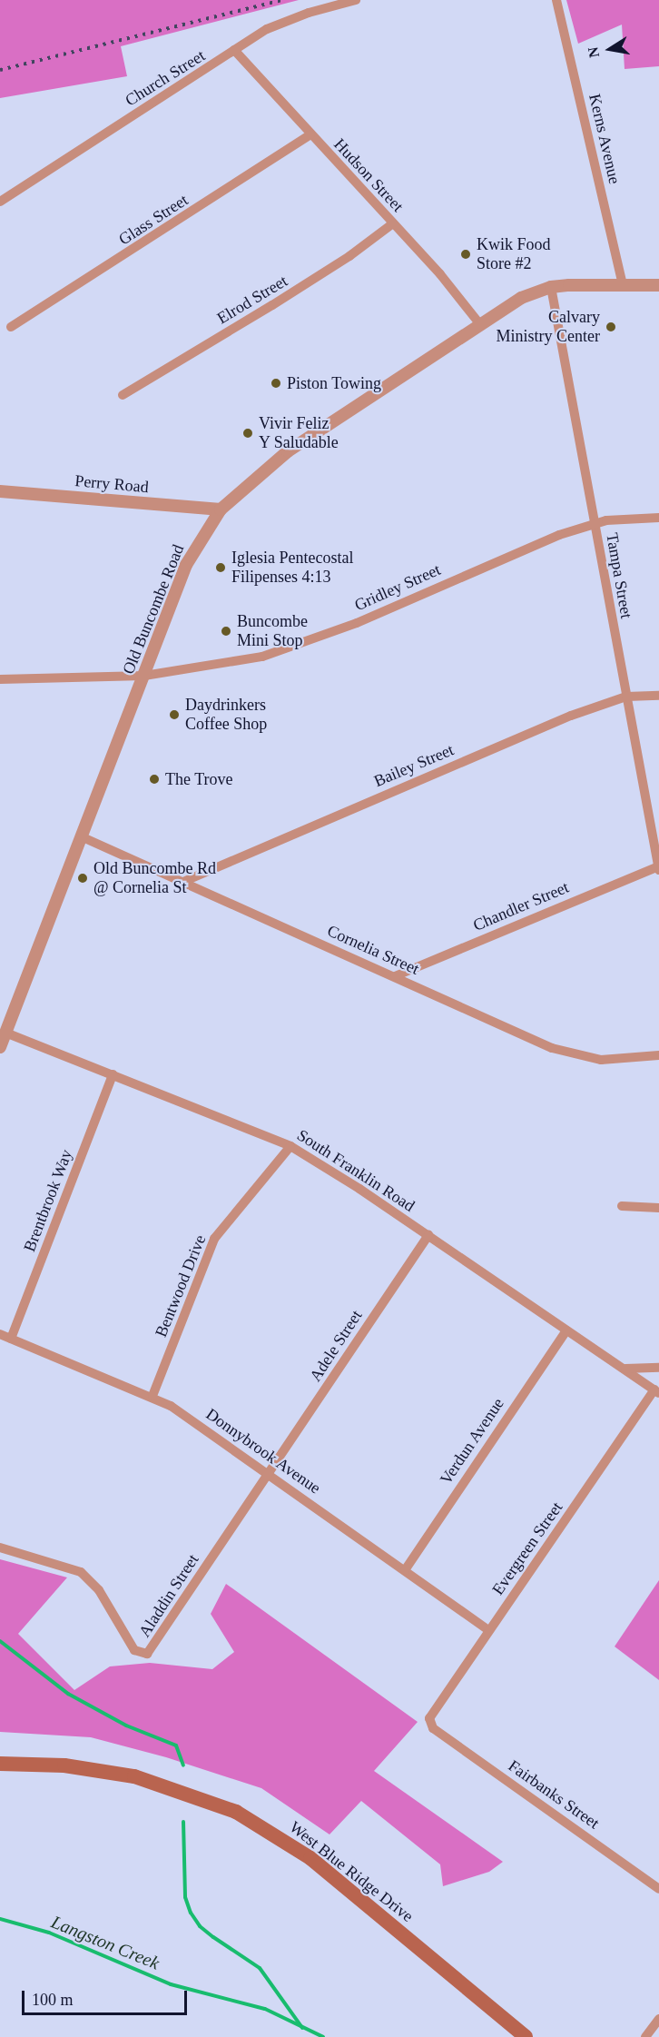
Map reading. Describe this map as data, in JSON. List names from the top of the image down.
{
  "streets": {
    "main road": ["West Blue Ridge Drive"],
    "street": [
      "Church Street",
      "Kerns Avenue",
      "Hudson Street",
      "Glass Street",
      "Elrod Street",
      "Perry Road",
      "Tampa Street",
      "Gridley Street",
      "Old Buncombe Road",
      "Bailey Street",
      "Chandler Street",
      "Cornelia Street",
      "South Franklin Road",
      "Brentbrook Way",
      "Bentwood Drive",
      "Adele Street",
      "Verdun Avenue",
      "Donnybrook Avenue",
      "Evergreen Street",
      "Aladdin Street",
      "Fairbanks Street"
    ]
  },
  "crossings": [
    ["Church Street", "Hudson Street"],
    ["Kerns Avenue", "Old Buncombe Road"],
    ["Hudson Street", "Glass Street"],
    ["Hudson Street", "Elrod Street"],
    ["Hudson Street", "Old Buncombe Road"],
    ["Perry Road", "Old Buncombe Road"],
    ["Tampa Street", "Gridley Street"],
    ["Tampa Street", "Old Buncombe Road"],
    ["Tampa Street", "Bailey Street"],
    ["Tampa Street", "Chandler Street"],
    ["Gridley Street", "Old Buncombe Road"],
    ["Old Buncombe Road", "Cornelia Street"],
    ["Old Buncombe Road", "South Franklin Road"],
    ["Bailey Street", "Cornelia Street"],
    ["Chandler Street", "Cornelia Street"],
    ["South Franklin Road", "Brentbrook Way"],
    ["South Franklin Road", "Bentwood Drive"],
    ["South Franklin Road", "Adele Street"],
    ["South Franklin Road", "Verdun Avenue"],
    ["South Franklin Road", "Evergreen Street"],
    ["Brentbrook Way", "Donnybrook Avenue"],
    ["Bentwood Drive", "Donnybrook Avenue"],
    ["Adele Street", "Donnybrook Avenue"],
    ["Adele Street", "Aladdin Street"],
    ["Verdun Avenue", "Donnybrook Avenue"],
    ["Donnybrook Avenue", "Evergreen Street"],
    ["Donnybrook Avenue", "Aladdin Street"],
    ["Evergreen Street", "Fairbanks Street"]
  ],
  "water": ["Langston Creek"],
  "places": [
    "Kwik Food Store #2",
    "Calvary Ministry Center",
    "Piston Towing",
    "Vivir Feliz Y Saludable",
    "Iglesia Pentecostal Filipenses 4:13",
    "Buncombe Mini Stop",
    "Daydrinkers Coffee Shop",
    "The Trove",
    "Old Buncombe Rd @ Cornelia St"
  ],
  "scale_bar": "100 m",
  "north": "left"
}
